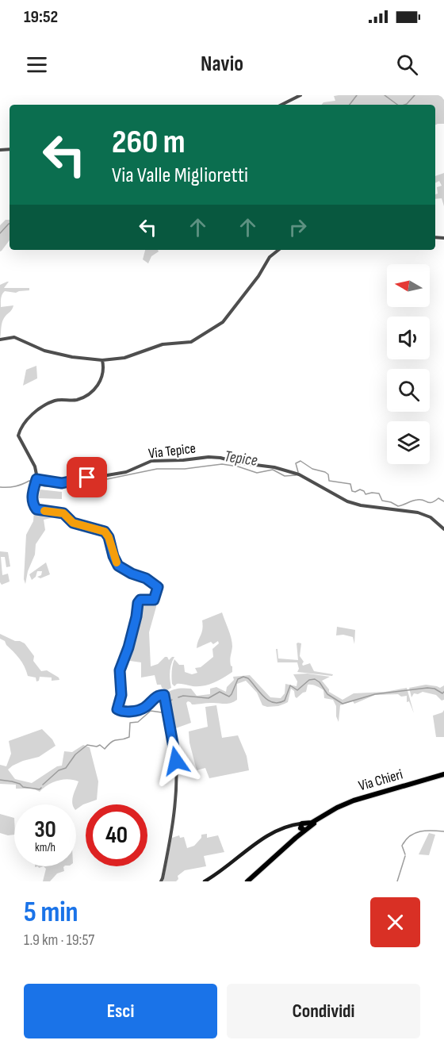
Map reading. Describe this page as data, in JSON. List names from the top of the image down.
{
  "streets": {
    "main road": ["Via Chieri"],
    "street": ["Via Tepice"]
  },
  "water": ["Tepice"],
  "north": "left",
  "page": {
    "status": "19:52",
    "header": "Navio",
    "turn": ["260 m", "Via Valle Miglioretti"],
    "speed": "30 km/h",
    "limit": "40",
    "heading": ["5 min", "1.9 km · 19:57"],
    "buttons": ["Esci", "Condividi"]
  }
}
